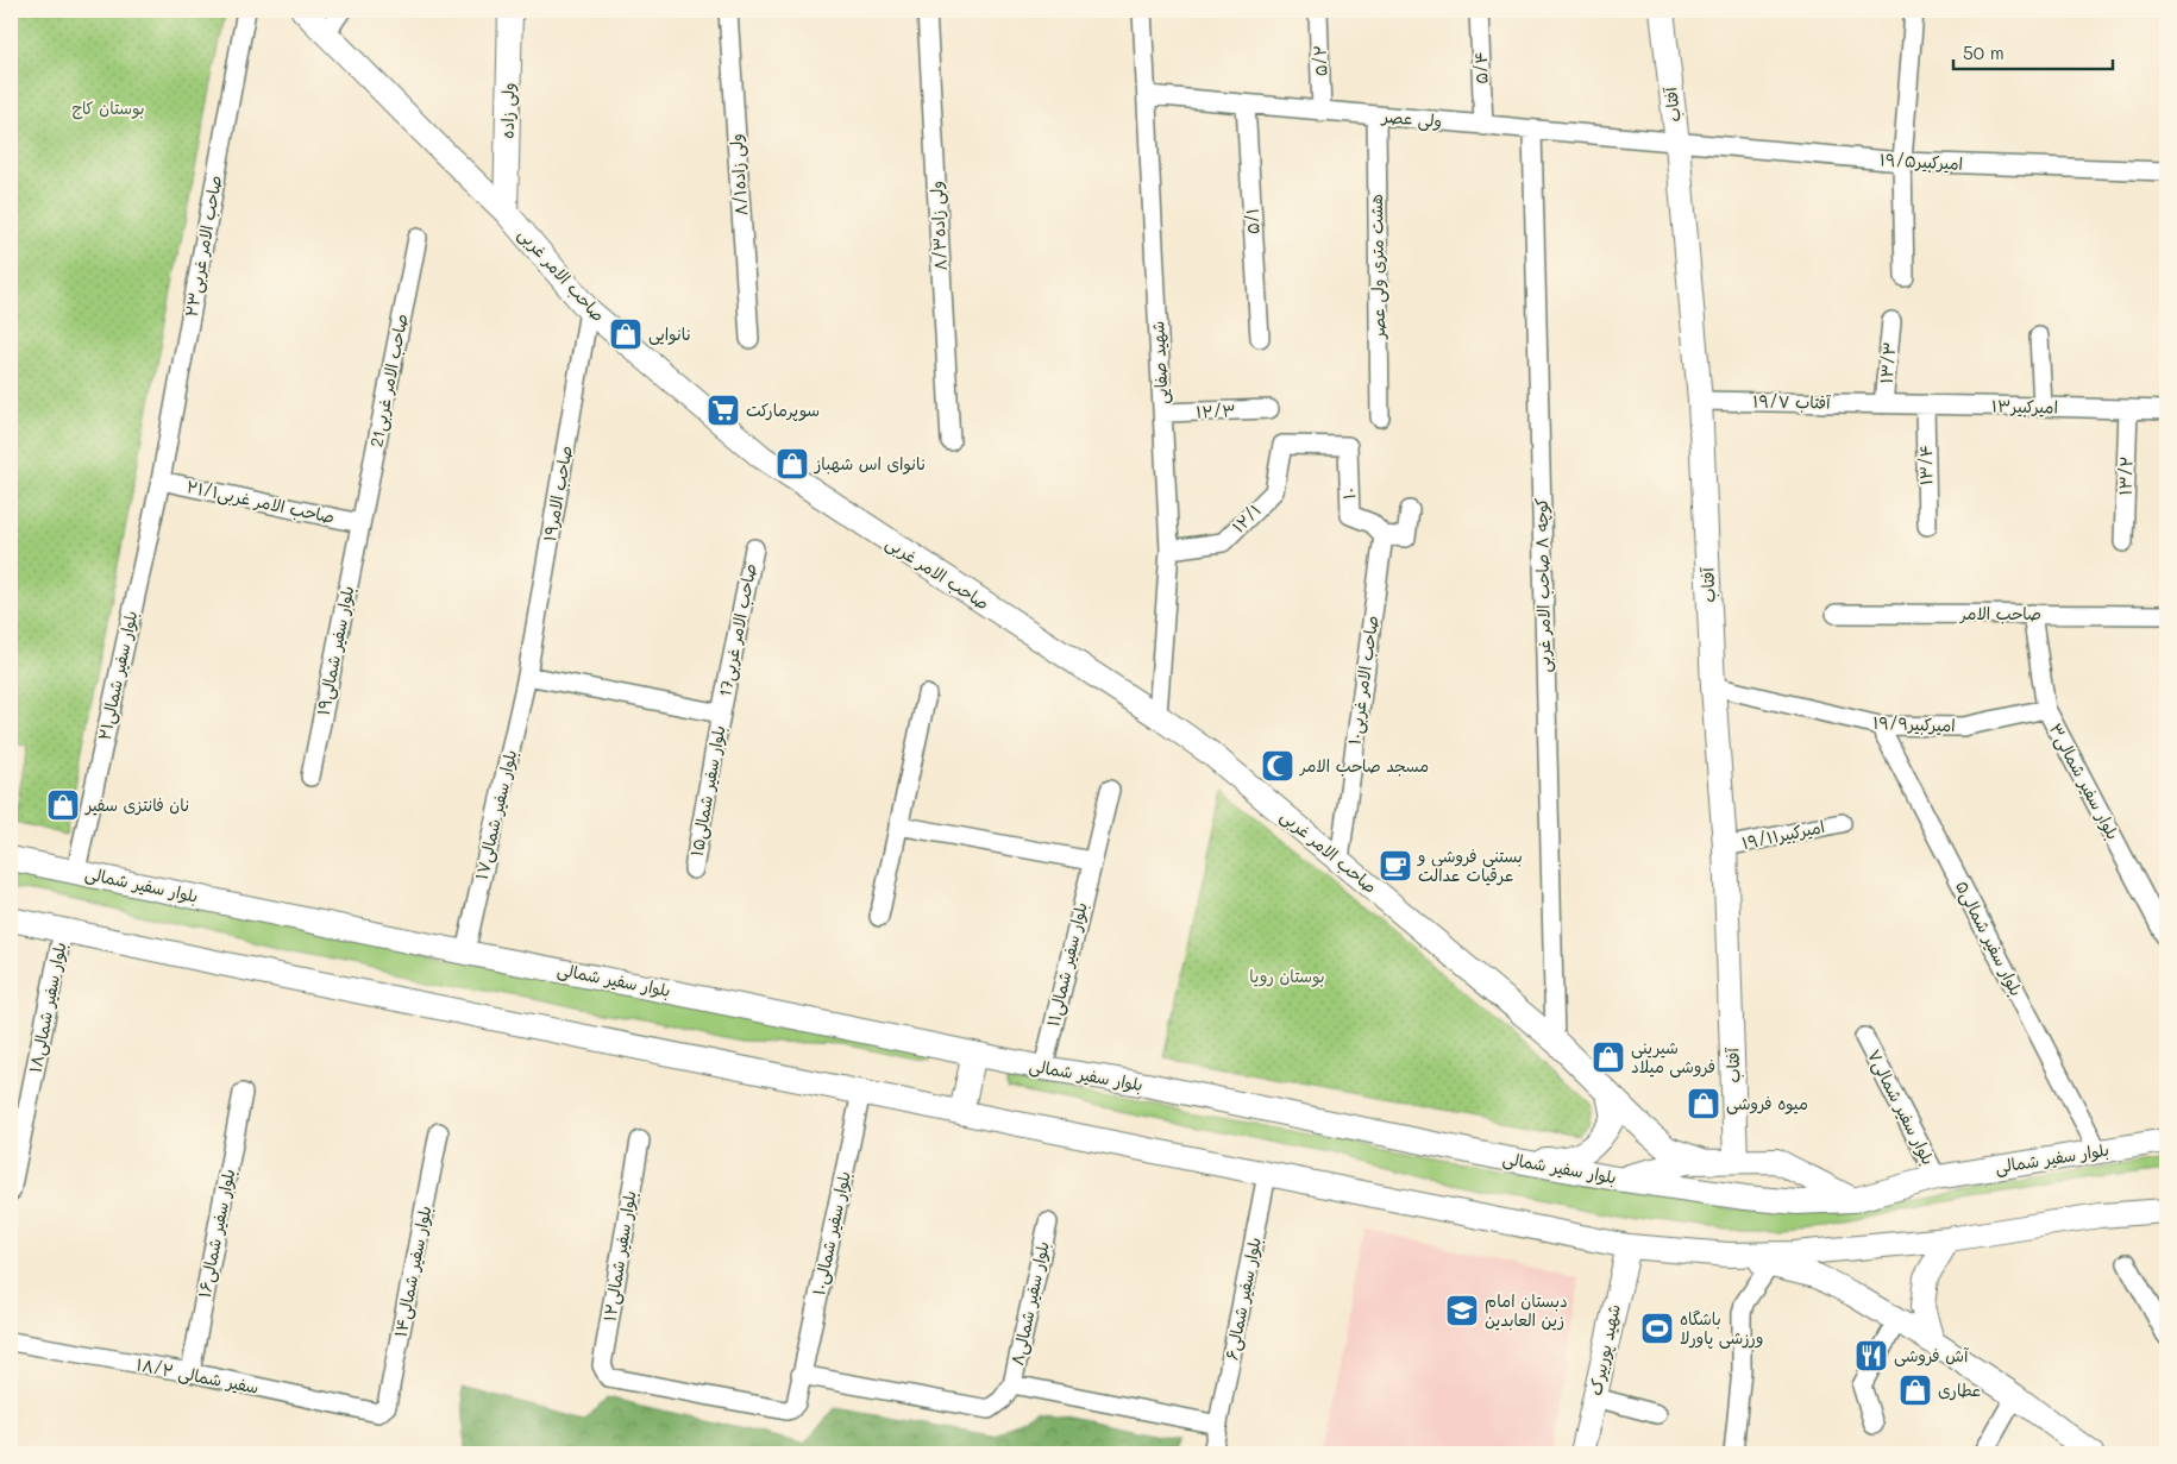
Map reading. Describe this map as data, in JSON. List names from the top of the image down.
{
  "streets": {
    "main road": [
      "آفتاب",
      "ولی زاده",
      "صاحب الامر غربی",
      "بلوار سفیر شمالی",
      "شهید پوربیرک"
    ],
    "street": [
      "۵/۲",
      "۵/۴",
      "ولی عصر",
      "امیرکبیر۱۹/۵",
      "ولی زاده۸/۱",
      "۵/۱",
      "ولی زاده۸/۳",
      "صاحب الامر غربی۲۳",
      "هشت متری ولی عصر",
      "شهید صفایی",
      "۱۳/۳",
      "21صاحب الامر غربی",
      "آفتاب ۱۹/۷",
      "امیرکبیر۱۳",
      "۱۲/۳",
      "۱۳/۴",
      "۱۳/۲",
      "صاحب الامر۱۹",
      "۱۰",
      "صاحب الامر غربی۲۱/۱",
      "۱۲/۱",
      "کوچه ۸ صاحب الامر غربی",
      "صاحب الامر",
      "صاحب الامر غربی17",
      "بلوار سفیر شمالی۱۹",
      "بلوار سفیر شمالی۲۱",
      "صاحب الامر غربی۱۰",
      "امیرکبیر۱۹/۹",
      "بلوار سفیر شمالی۳",
      "بلوار سفیر شمالی۱۵",
      "بلوار سفیر شمالی۱۷",
      "امیرکبیر۱۹/۱۱",
      "بلوار سفیر شمالی۵",
      "بلوار سفیر شمالی۱۱",
      "بلوار سفیر شمالی۱۸",
      "بلوار سفیر شمالی۷",
      "بلوار سفیر شمالی۱۶",
      "بلوار سفیر شمالی۱۰",
      "بلوار سفیر شمالی۱۲",
      "بلوار سفیر شمالی۱۴",
      "بلوار سفیر شمالی۶",
      "بلوار سفیر شمالی۸",
      "سفیر شمالی ۱۸/۲"
    ]
  },
  "crossings": [
    ["۵/۲", "ولی عصر"],
    ["۵/۴", "ولی عصر"],
    ["آفتاب", "ولی عصر"],
    ["آفتاب", "امیرکبیر۱۹/۵"],
    ["آفتاب", "آفتاب ۱۹/۷"],
    ["آفتاب", "امیرکبیر۱۹/۹"],
    ["آفتاب", "امیرکبیر۱۹/۱۱"],
    ["ولی زاده", "صاحب الامر غربی"],
    ["ولی عصر", "امیرکبیر۱۹/۵"],
    ["ولی عصر", "۵/۱"],
    ["ولی عصر", "هشت متری ولی عصر"],
    ["ولی عصر", "شهید صفایی"],
    ["ولی عصر", "کوچه ۸ صاحب الامر غربی"],
    ["صاحب الامر غربی۲۳", "صاحب الامر غربی۲۱/۱"],
    ["صاحب الامر غربی۲۳", "بلوار سفیر شمالی۲۱"],
    ["صاحب الامر غربی", "شهید صفایی"],
    ["صاحب الامر غربی", "صاحب الامر۱۹"],
    ["صاحب الامر غربی", "کوچه ۸ صاحب الامر غربی"],
    ["صاحب الامر غربی", "صاحب الامر غربی۱۰"],
    ["شهید صفایی", "۱۲/۳"],
    ["شهید صفایی", "۱۲/۱"],
    ["۱۳/۳", "آفتاب ۱۹/۷"],
    ["۱۳/۳", "امیرکبیر۱۳"],
    ["21صاحب الامر غربی", "صاحب الامر غربی۲۱/۱"],
    ["21صاحب الامر غربی", "بلوار سفیر شمالی۱۹"],
    ["آفتاب ۱۹/۷", "امیرکبیر۱۳"],
    ["امیرکبیر۱۳", "۱۳/۴"],
    ["امیرکبیر۱۳", "۱۳/۲"],
    ["صاحب الامر۱۹", "بلوار سفیر شمالی۱۷"],
    ["۱۰", "۱۲/۱"],
    ["۱۰", "صاحب الامر غربی۱۰"],
    ["صاحب الامر غربی۲۱/۱", "بلوار سفیر شمالی۱۹"],
    ["صاحب الامر غربی۲۱/۱", "بلوار سفیر شمالی۲۱"],
    ["صاحب الامر", "بلوار سفیر شمالی۳"],
    ["صاحب الامر غربی17", "بلوار سفیر شمالی۱۵"],
    ["بلوار سفیر شمالی۲۱", "بلوار سفیر شمالی"],
    ["امیرکبیر۱۹/۹", "بلوار سفیر شمالی۳"],
    ["امیرکبیر۱۹/۹", "بلوار سفیر شمالی۵"],
    ["بلوار سفیر شمالی۱۷", "بلوار سفیر شمالی"],
    ["بلوار سفیر شمالی", "بلوار سفیر شمالی۵"],
    ["بلوار سفیر شمالی", "بلوار سفیر شمالی۱۱"],
    ["بلوار سفیر شمالی", "بلوار سفیر شمالی۷"],
    ["بلوار سفیر شمالی۱۶", "سفیر شمالی ۱۸/۲"],
    ["بلوار سفیر شمالی۱۰", "بلوار سفیر شمالی۱۲"],
    ["بلوار سفیر شمالی۱۴", "سفیر شمالی ۱۸/۲"]
  ],
  "parks": ["بوستان کاج", "بوستان رویا"],
  "places": {
    "shop": [
      "نانوایی",
      "نانوای اس شهباز",
      "نان فانتزی سفیر",
      "شیرینی فروشی میلاد",
      "میوه فروشی",
      "عطاری"
    ],
    "supermarket": ["سوپرمارکت"],
    "mosque": ["مسجد صاحب الامر"],
    "cafe": ["بستنی فروشی و عرقیات عدالت"],
    "school or university": ["دبستان امام زین العابدین"],
    "sports": ["باشگاه ورزشی پاورلا"],
    "restaurant": ["آش فروشی"]
  },
  "scale_bar": "50 m"
}
